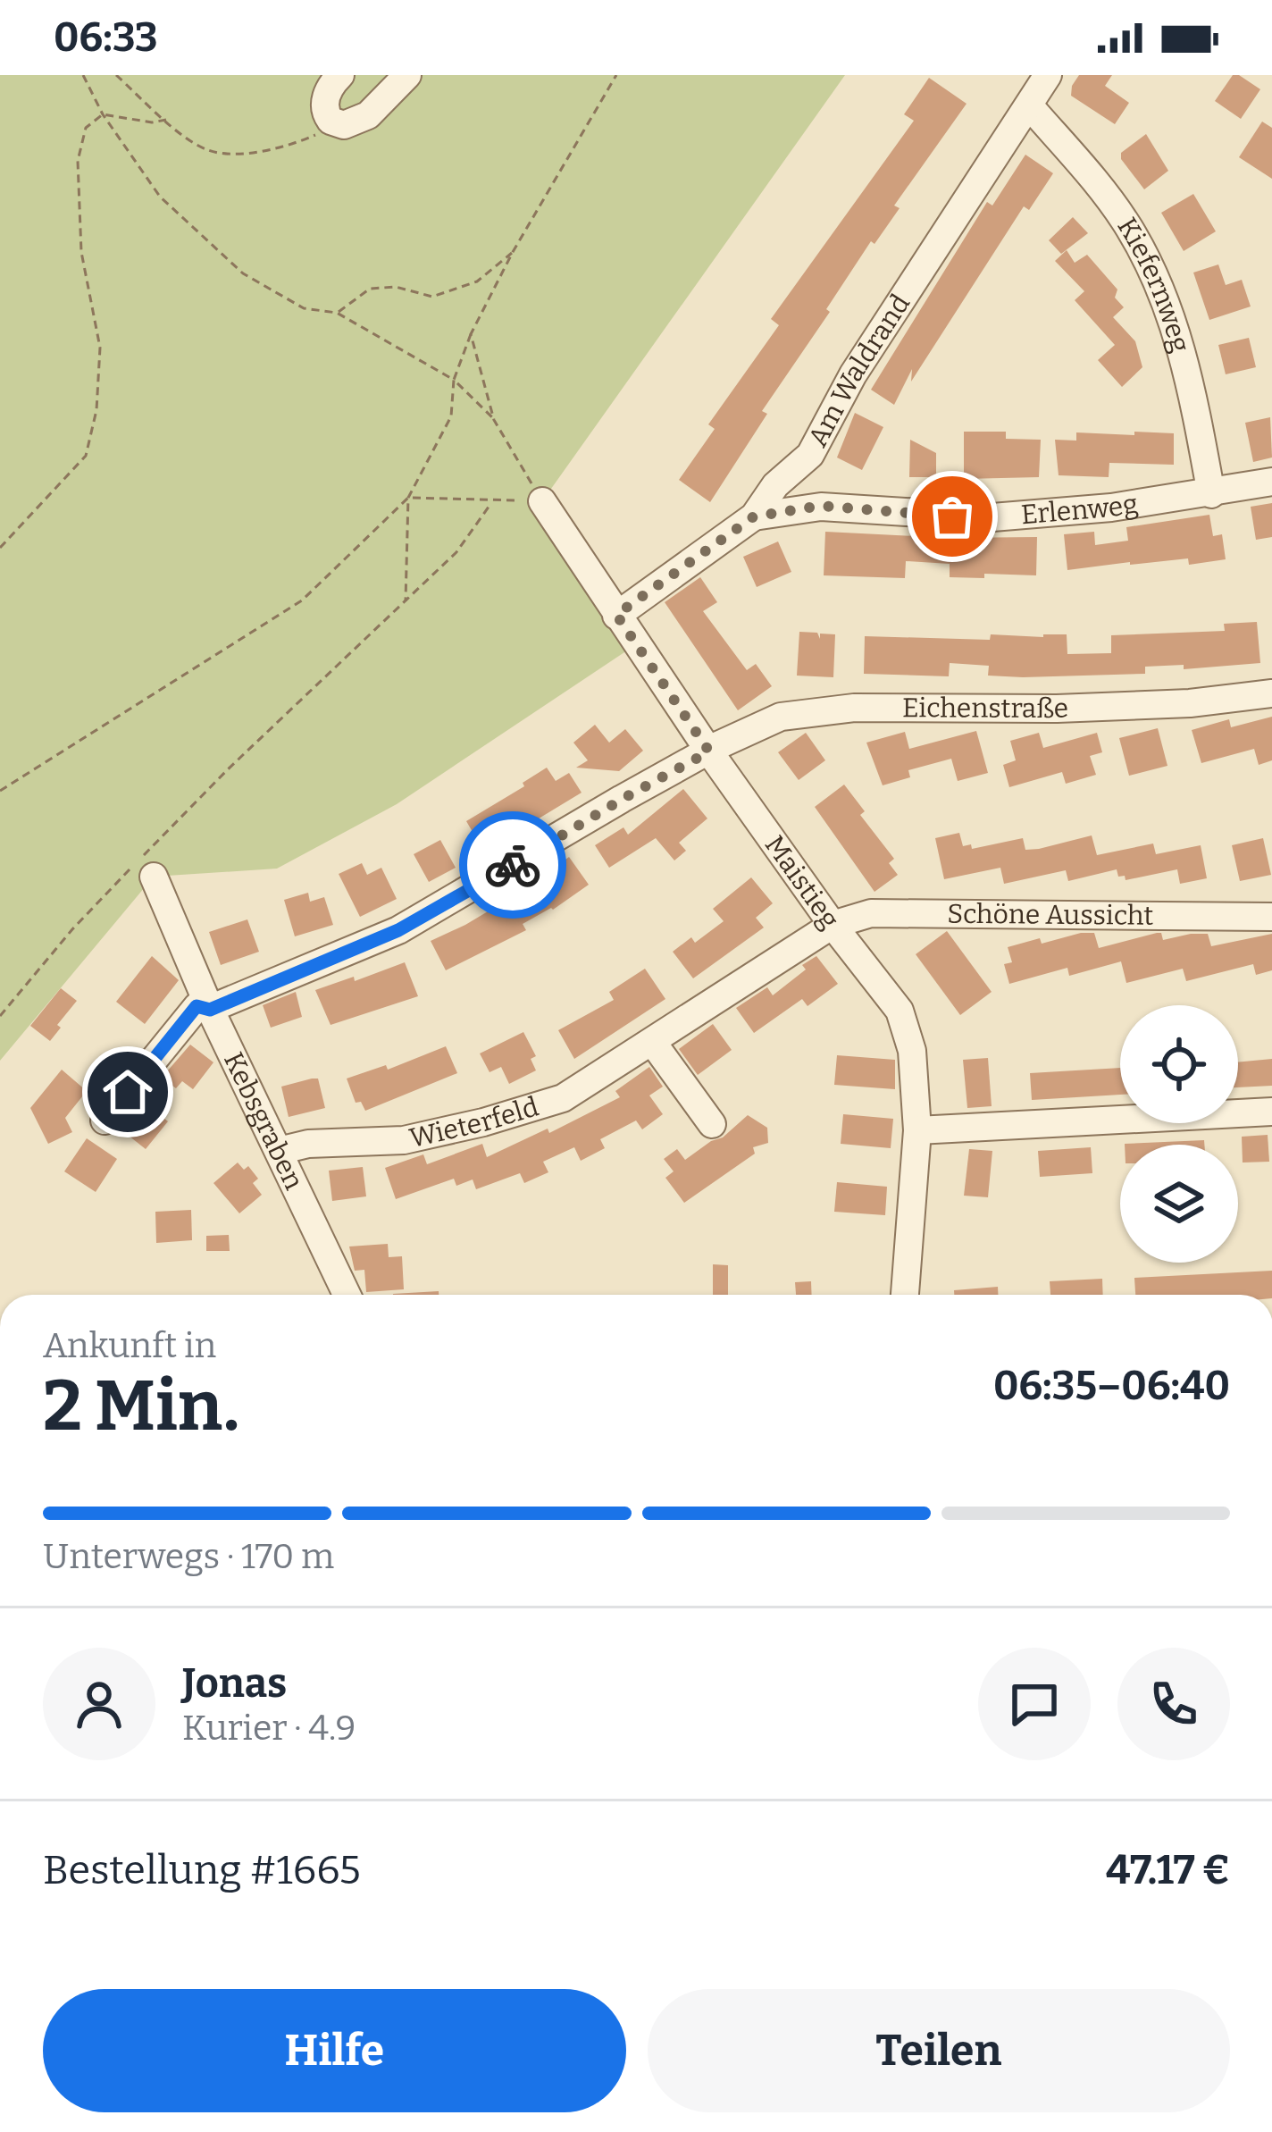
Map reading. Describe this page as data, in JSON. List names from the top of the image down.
{
  "streets": {
    "street": [
      "Kiefernweg",
      "Am Waldrand",
      "Erlenweg",
      "Eichenstraße",
      "Maistieg",
      "Schöne Aussicht",
      "Kebsgraben",
      "Wieterfeld"
    ]
  },
  "crossings": [
    ["Kiefernweg", "Am Waldrand"],
    ["Kiefernweg", "Erlenweg"],
    ["Am Waldrand", "Erlenweg"],
    ["Am Waldrand", "Maistieg"],
    ["Eichenstraße", "Maistieg"],
    ["Eichenstraße", "Kebsgraben"],
    ["Maistieg", "Schöne Aussicht"],
    ["Maistieg", "Wieterfeld"],
    ["Schöne Aussicht", "Wieterfeld"],
    ["Kebsgraben", "Wieterfeld"]
  ],
  "page": {
    "status": "06:33",
    "heading": ["2 Min.", "Ankunft in", "06:35–06:40"],
    "panel": [
      "Jonas",
      "Kurier · 4.9",
      "Bestellung #1665",
      "47.17 €"
    ],
    "bar": "Unterwegs · 170 m",
    "buttons": ["Hilfe", "Teilen"]
  }
}
